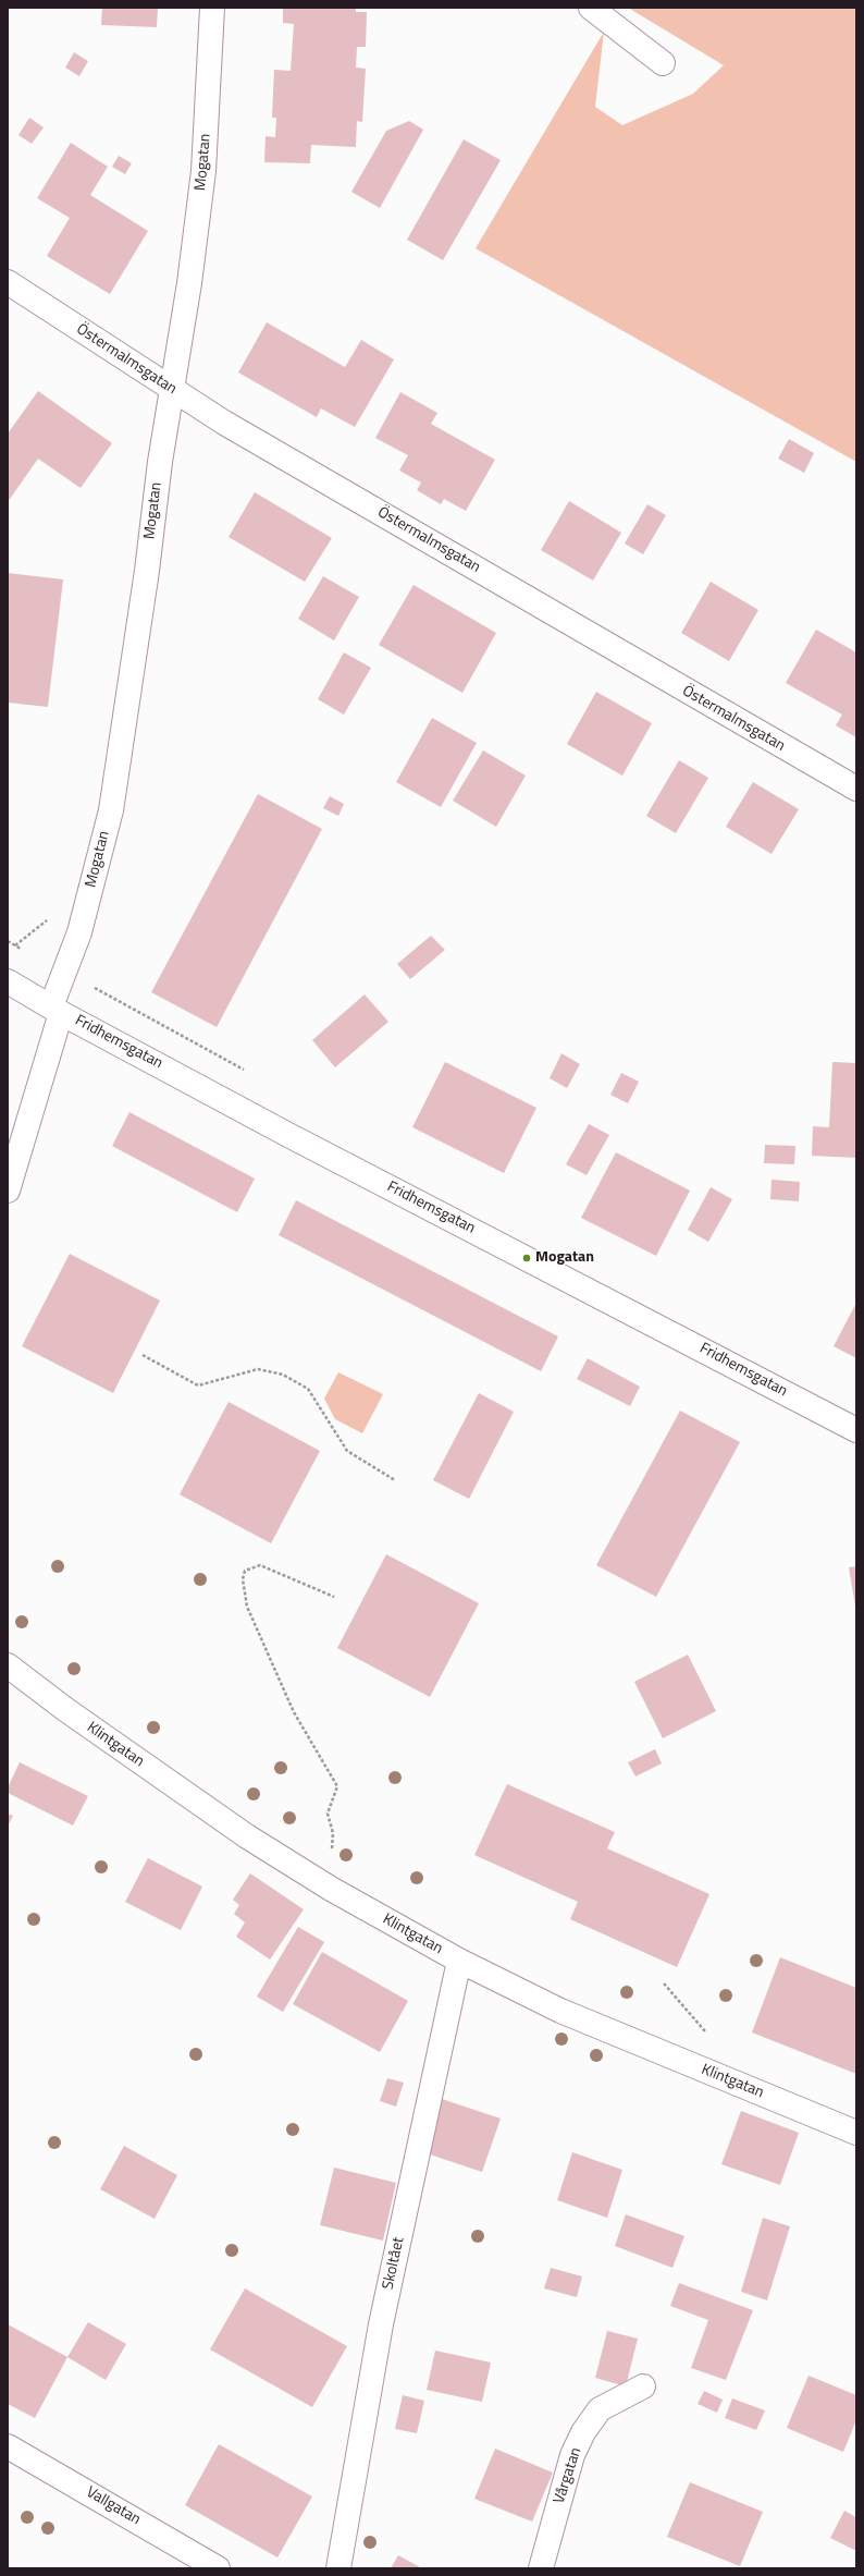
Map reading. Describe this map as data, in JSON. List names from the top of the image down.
{
  "streets": {
    "street": [
      "Mogatan",
      "Östermalmsgatan",
      "Fridhemsgatan",
      "Klintgatan",
      "Skoltået",
      "Vårgatan",
      "Vallgatan"
    ]
  },
  "crossings": [
    ["Mogatan", "Östermalmsgatan"],
    ["Mogatan", "Fridhemsgatan"],
    ["Klintgatan", "Skoltået"]
  ],
  "places": ["Mogatan"]
}
